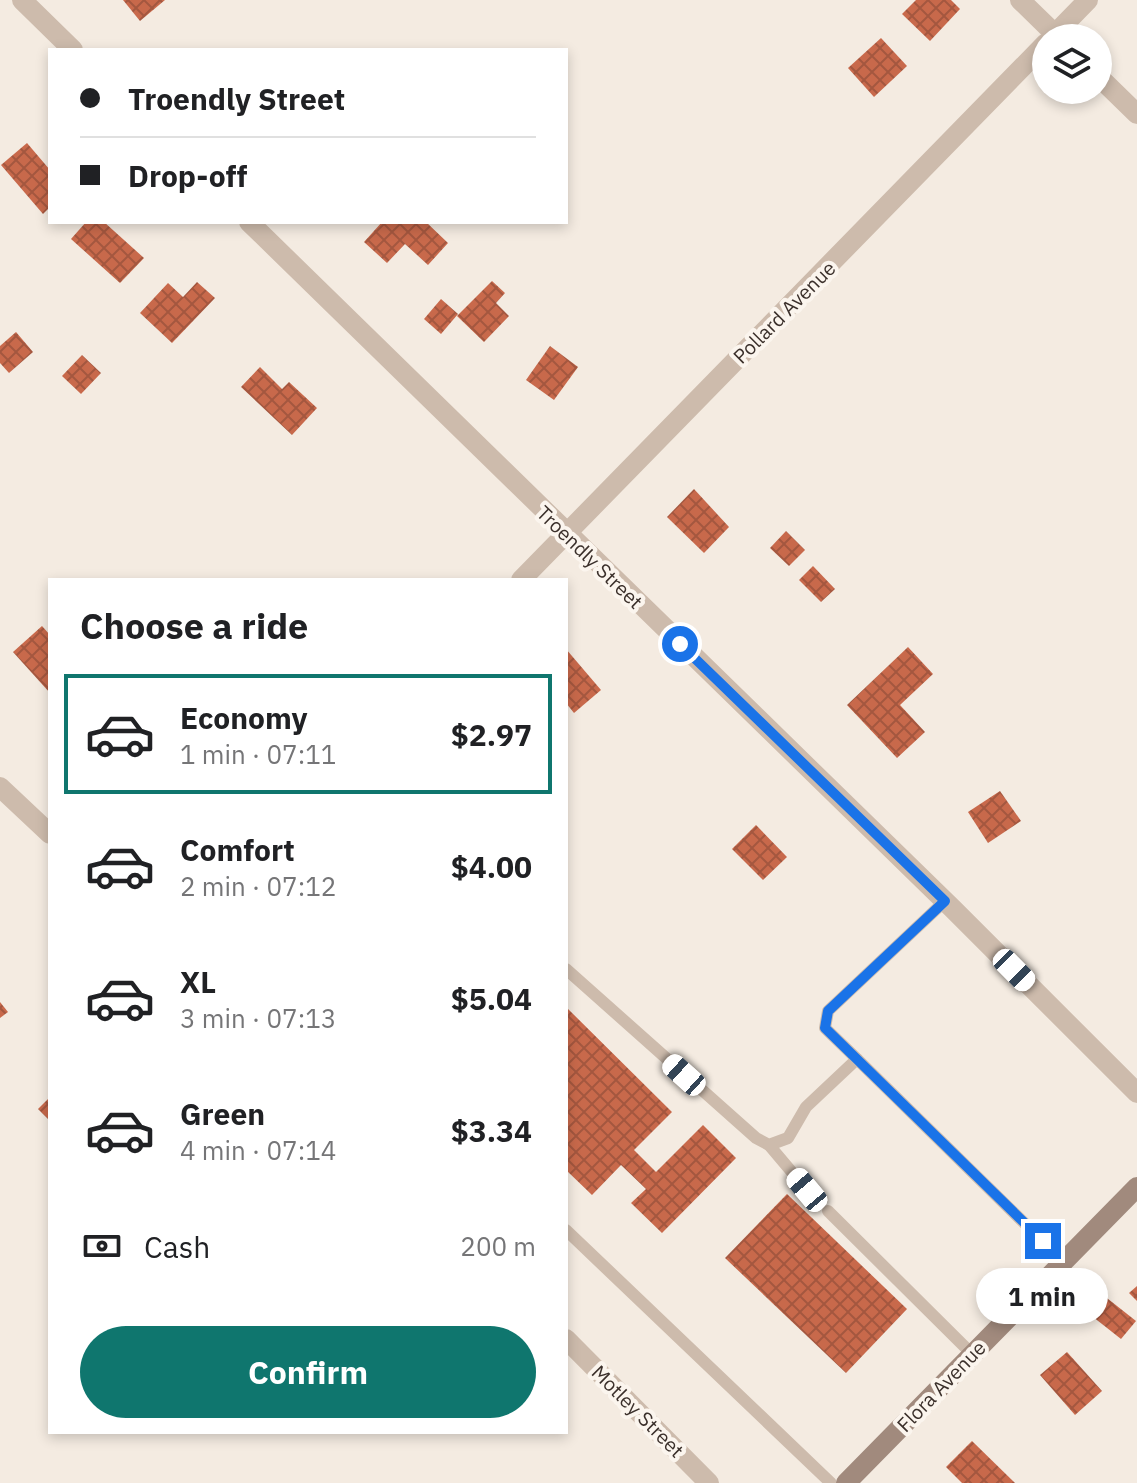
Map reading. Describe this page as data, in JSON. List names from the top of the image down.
{
  "streets": {
    "street": [
      "Pollard Avenue",
      "Troendly Street",
      "Flora Avenue",
      "Motley Street"
    ]
  },
  "crossings": [
    ["Pollard Avenue", "Troendly Street"]
  ],
  "page": {
    "banner": ["Troendly Street", "Drop-off"],
    "heading": "Choose a ride",
    "list": [
      {
        "name": "Economy",
        "note": "1 min · 07:11",
        "value": "$2.97"
      },
      {
        "name": "Comfort",
        "note": "2 min · 07:12",
        "value": "$4.00"
      },
      {
        "name": "XL",
        "note": "3 min · 07:13",
        "value": "$5.04"
      },
      {
        "name": "Green",
        "note": "4 min · 07:14",
        "value": "$3.34"
      }
    ],
    "pay": ["Cash", "200 m"],
    "bubble": "1 min",
    "buttons": "Confirm"
  }
}
